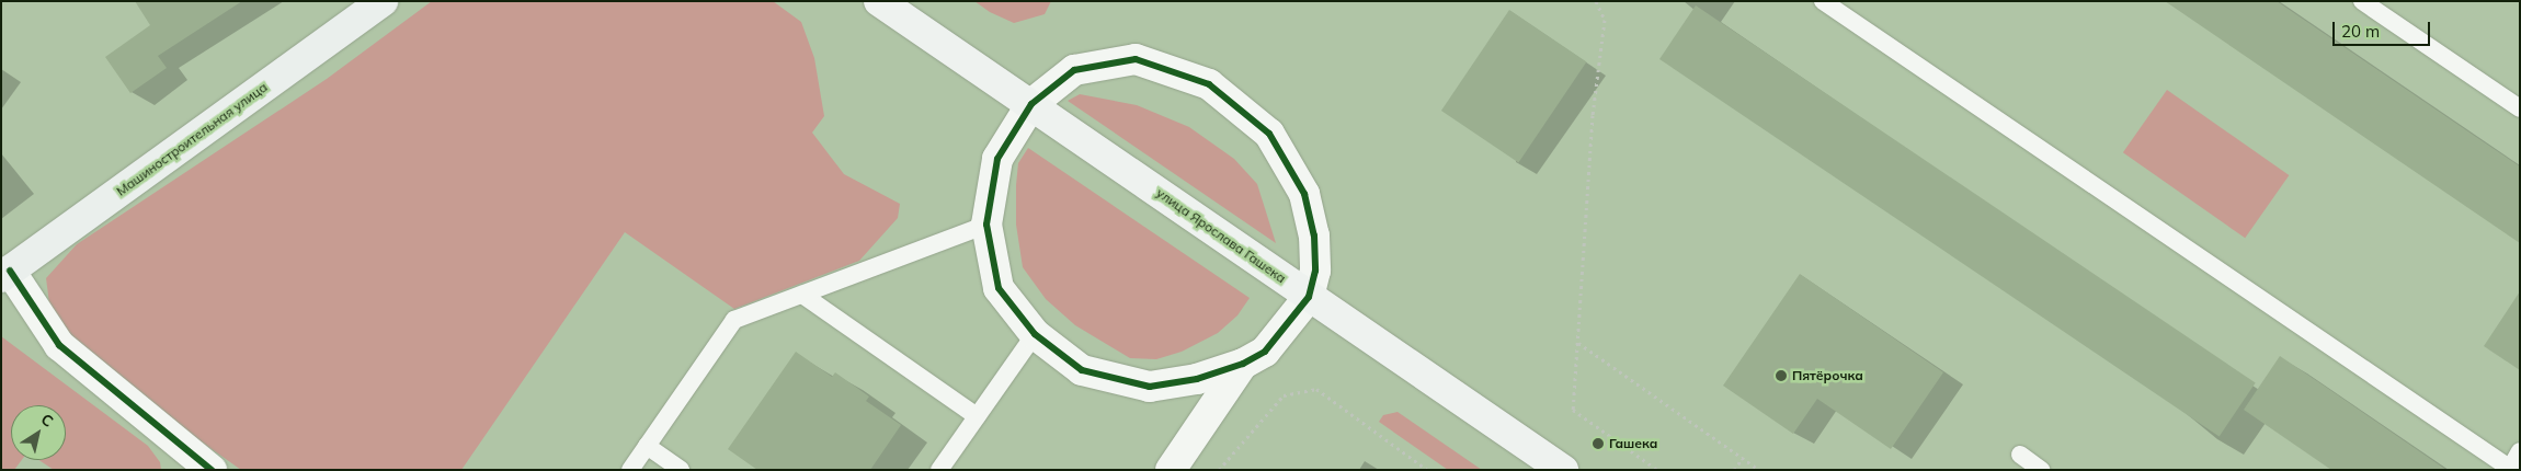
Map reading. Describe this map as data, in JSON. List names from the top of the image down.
{
  "streets": {
    "main road": ["Машиностроительная улица", "улица Ярослава Гашека"]
  },
  "places": ["Пятёрочка", "Гашека"],
  "scale_bar": "20 m",
  "north": "top right"
}
